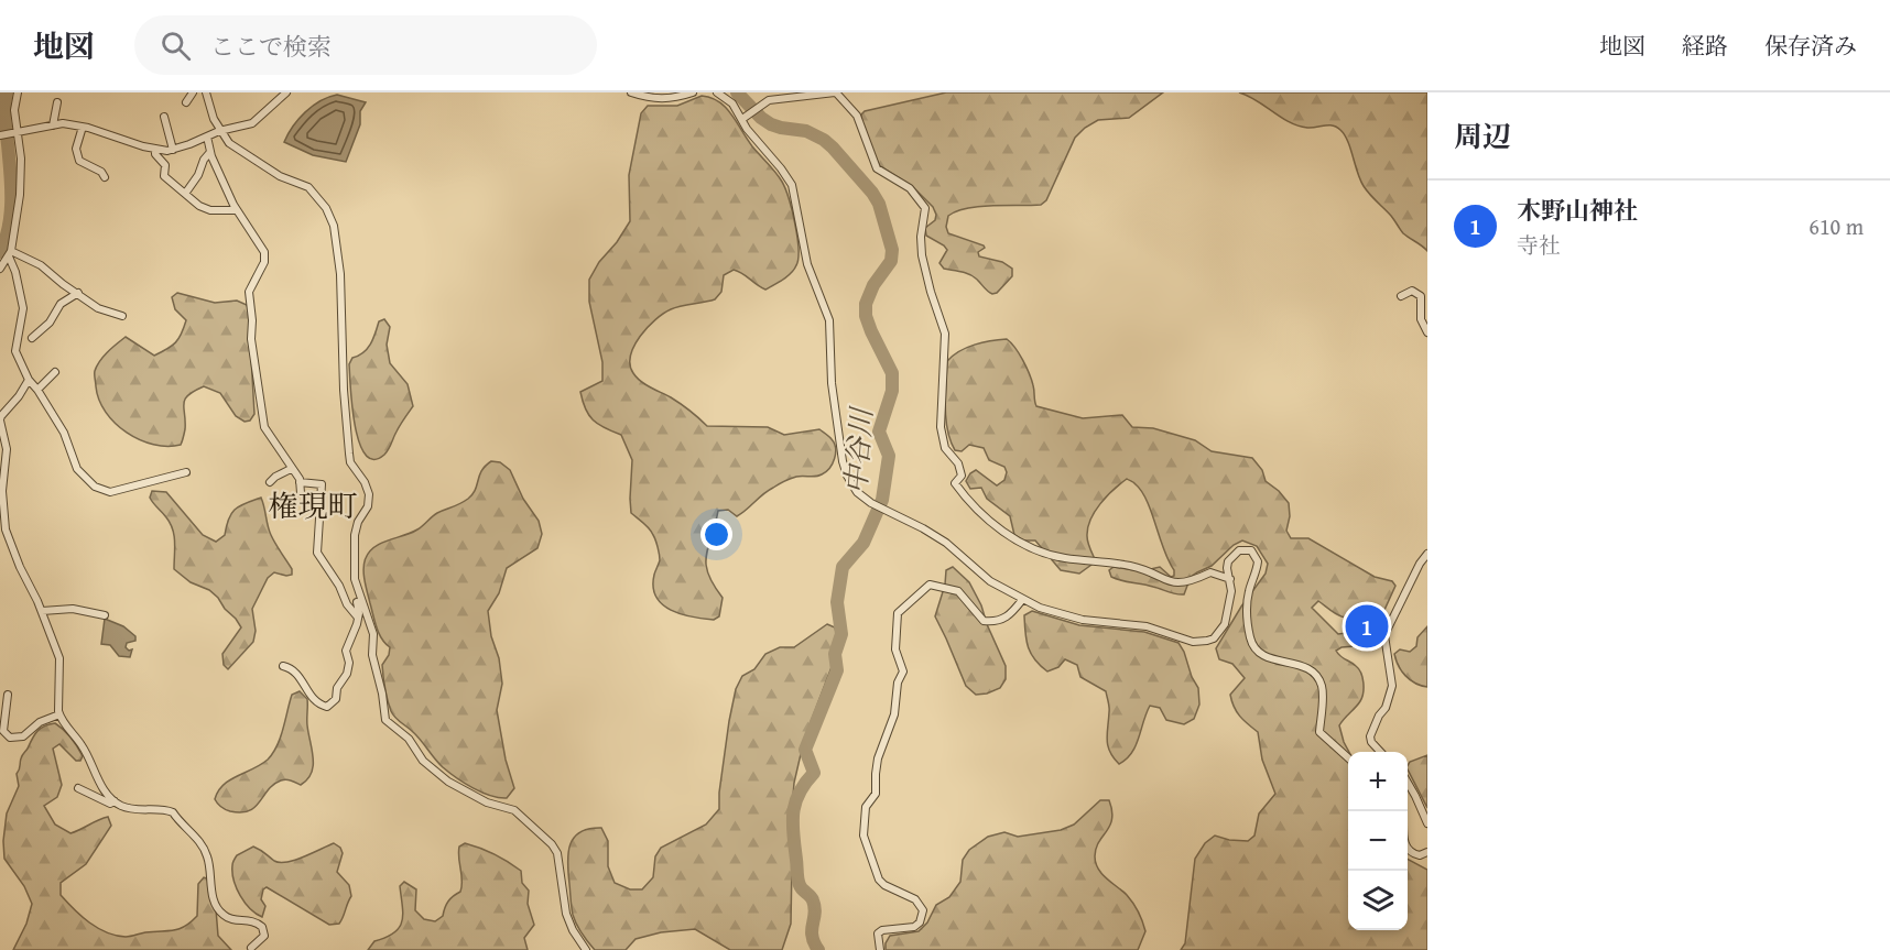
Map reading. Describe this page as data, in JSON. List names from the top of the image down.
{
  "districts": ["権現町"],
  "water": ["中谷川"],
  "page": {
    "header": "地図",
    "search": "ここで検索",
    "nav": ["地図", "経路", "保存済み"],
    "heading": "周辺",
    "list": [
      {
        "mark": "1",
        "name": "木野山神社",
        "note": "寺社",
        "value": "610 m"
      }
    ],
    "pins": "1",
    "map_buttons": ["+", "−"]
  }
}
